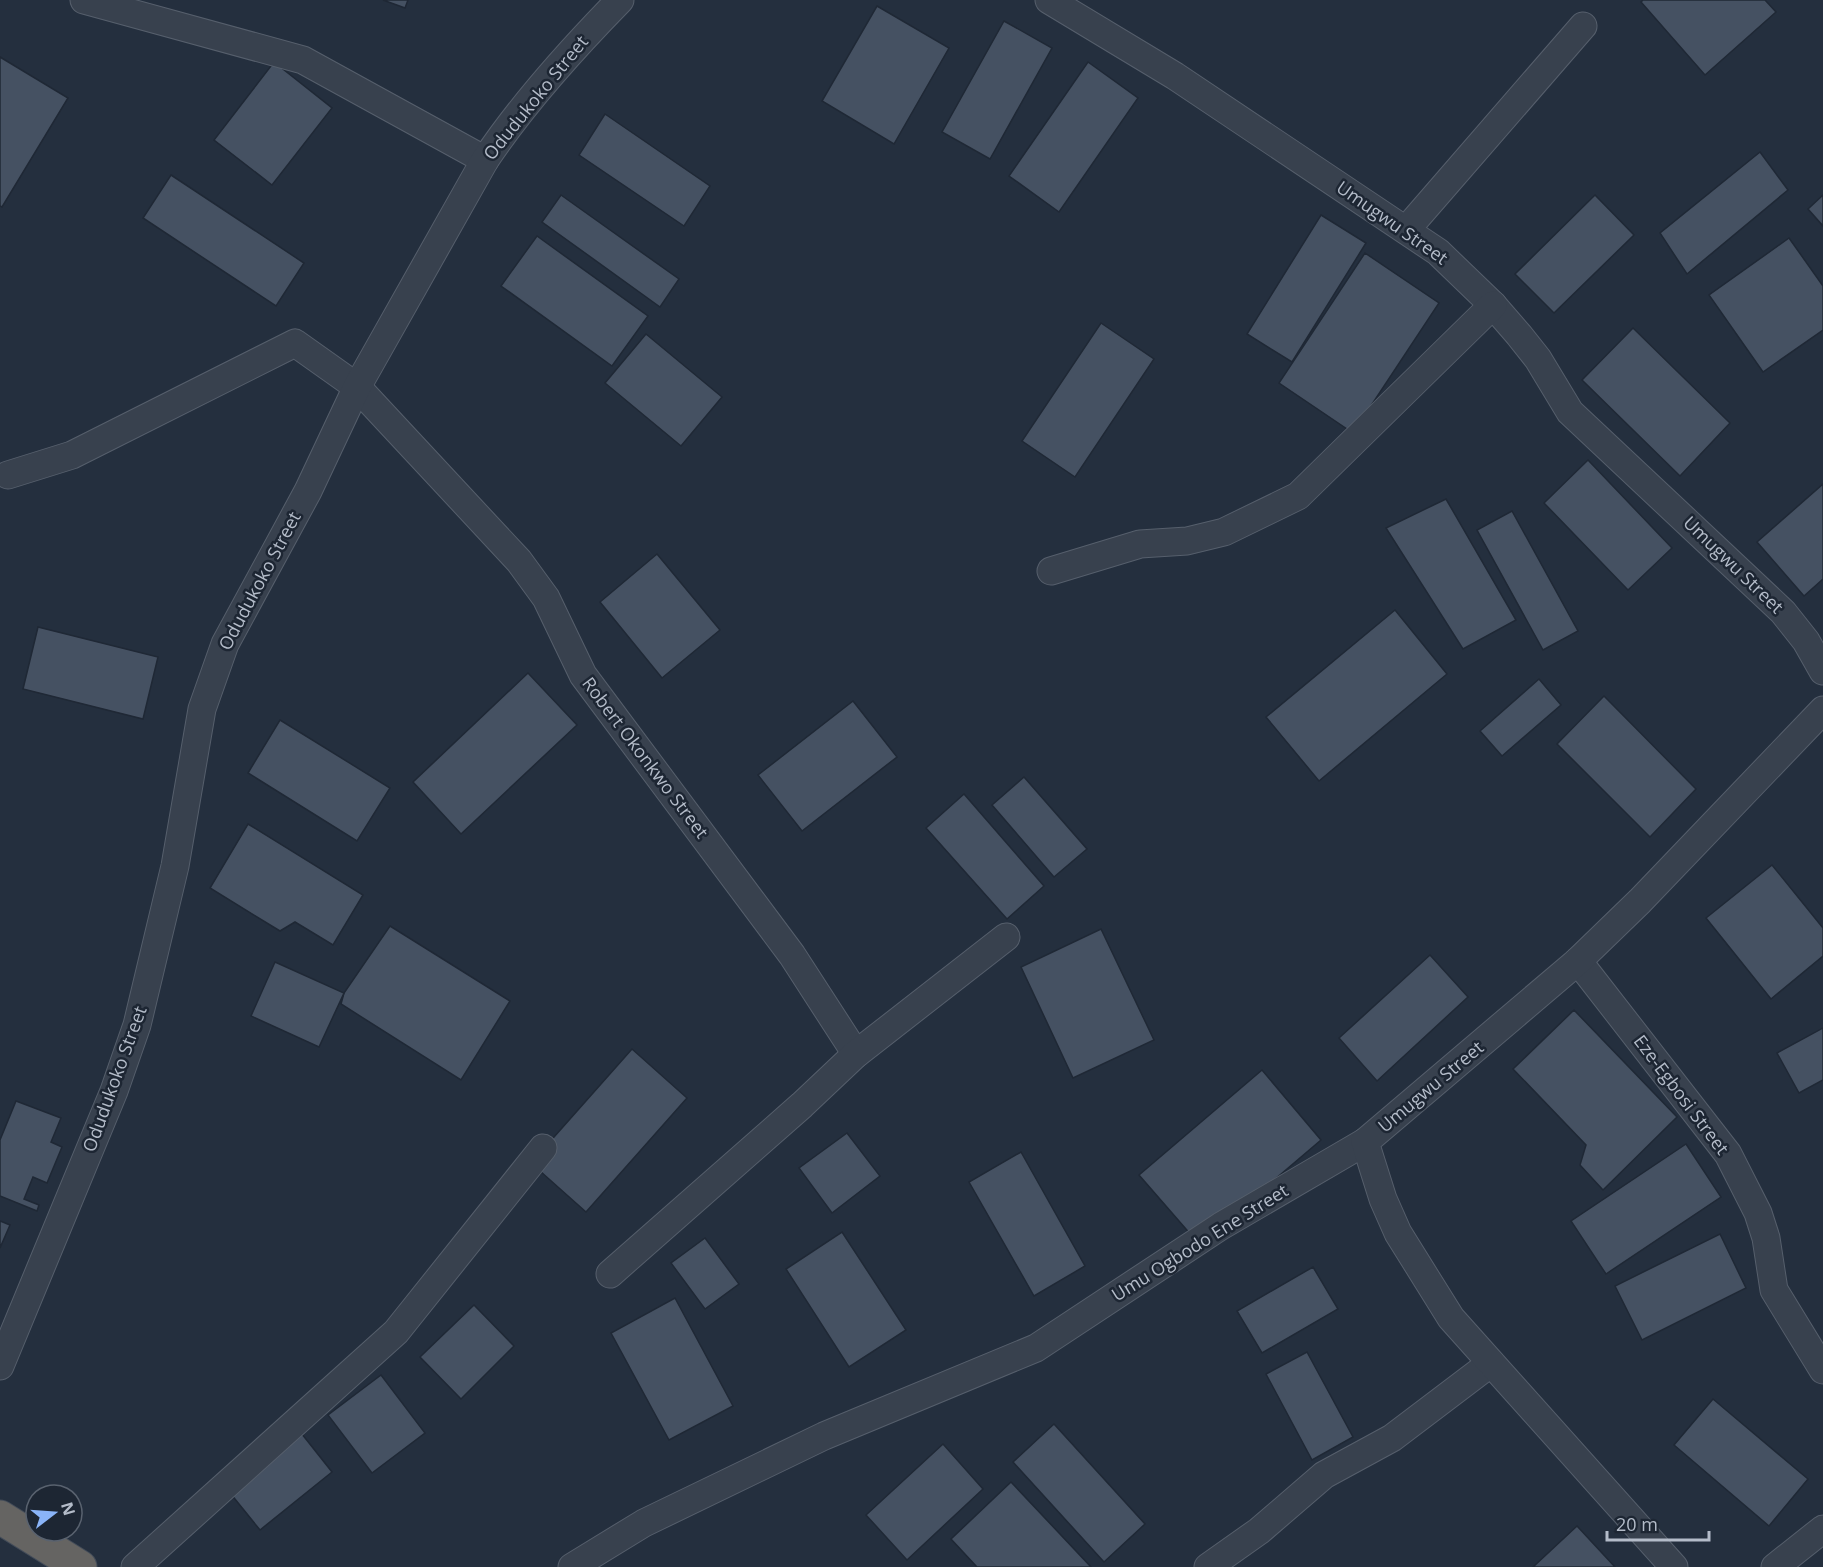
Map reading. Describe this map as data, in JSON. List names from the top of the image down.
{
  "streets": {
    "street": [
      "Odudukoko Street",
      "Umugwu Street",
      "Robert Okonkwo Street",
      "Eze-Egbosi Street",
      "Umu Ogbodo Ene Street"
    ]
  },
  "crossings": [
    ["Odudukoko Street", "Robert Okonkwo Street"],
    ["Umugwu Street", "Eze-Egbosi Street"],
    ["Umugwu Street", "Umu Ogbodo Ene Street"]
  ],
  "scale_bar": "20 m",
  "north": "right"
}
